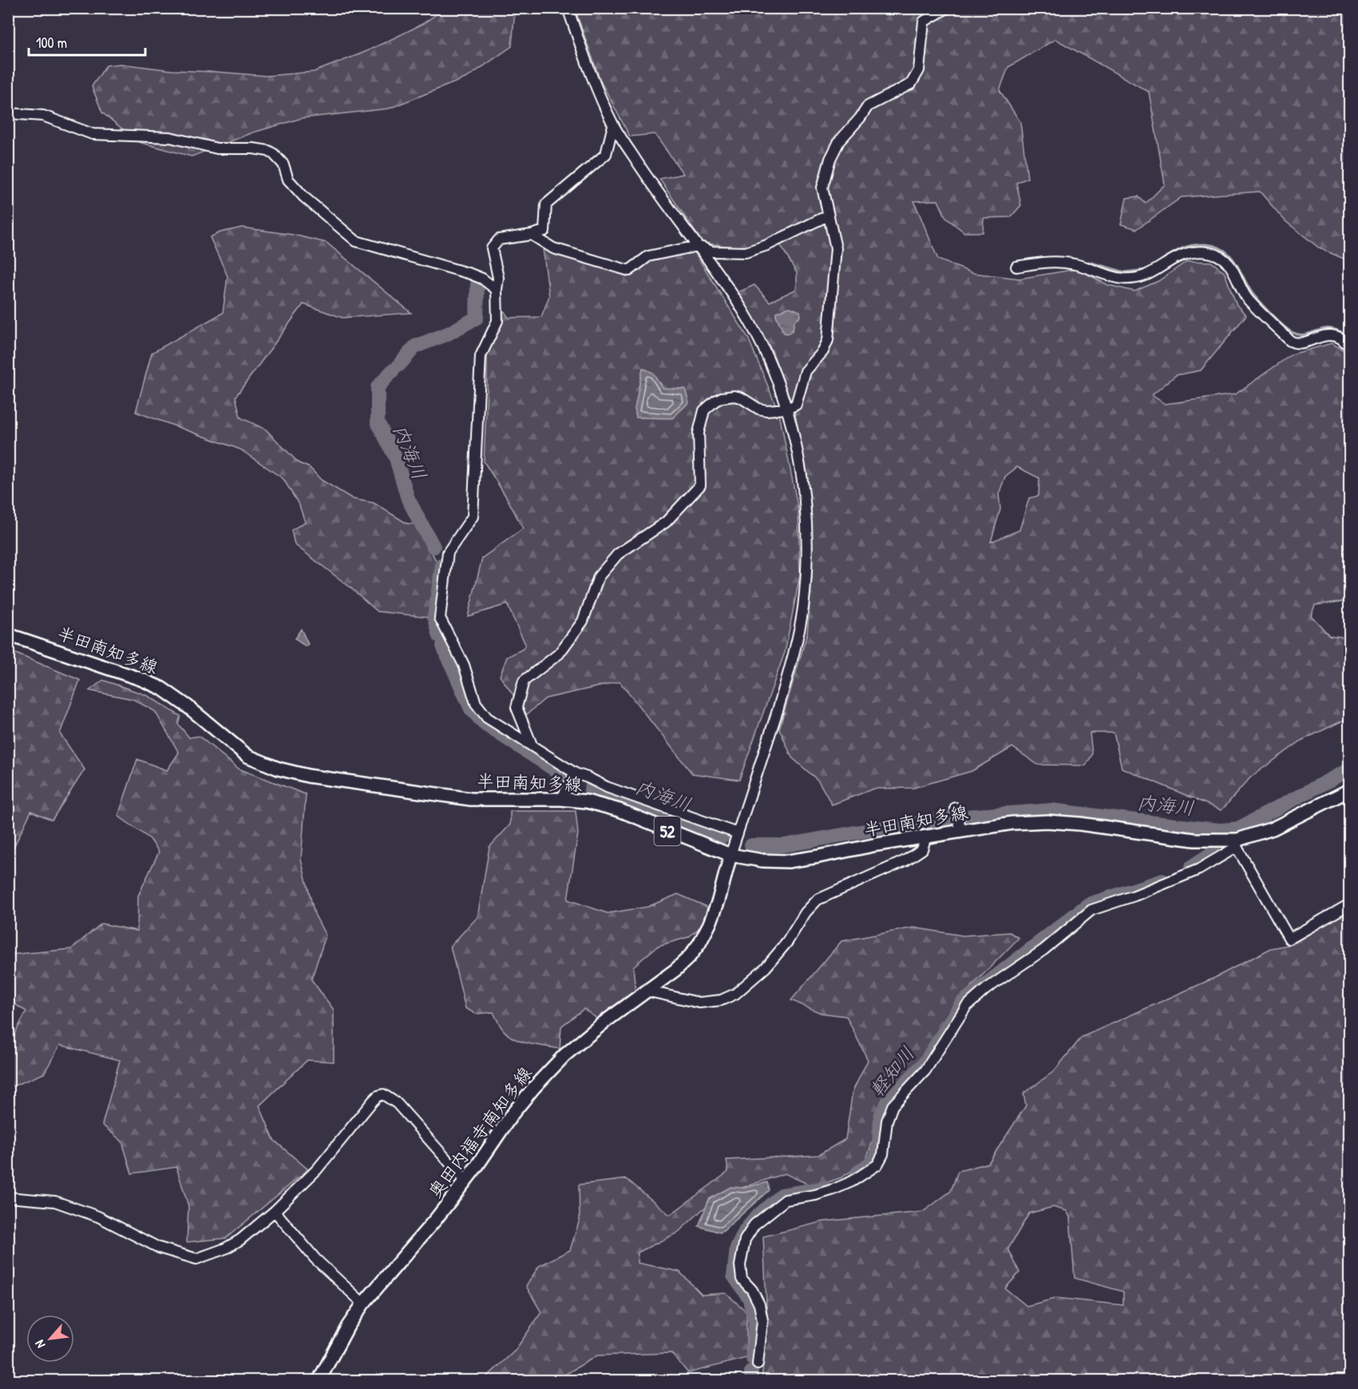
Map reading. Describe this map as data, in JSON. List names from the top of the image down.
{
  "streets": {
    "main road": ["半田南知多線", "52", "奥田内福寺南知多線"]
  },
  "crossings": [
    ["半田南知多線", "奥田内福寺南知多線"]
  ],
  "water": ["内海川", "軽知川"],
  "scale_bar": "100 m",
  "north": "bottom left"
}
